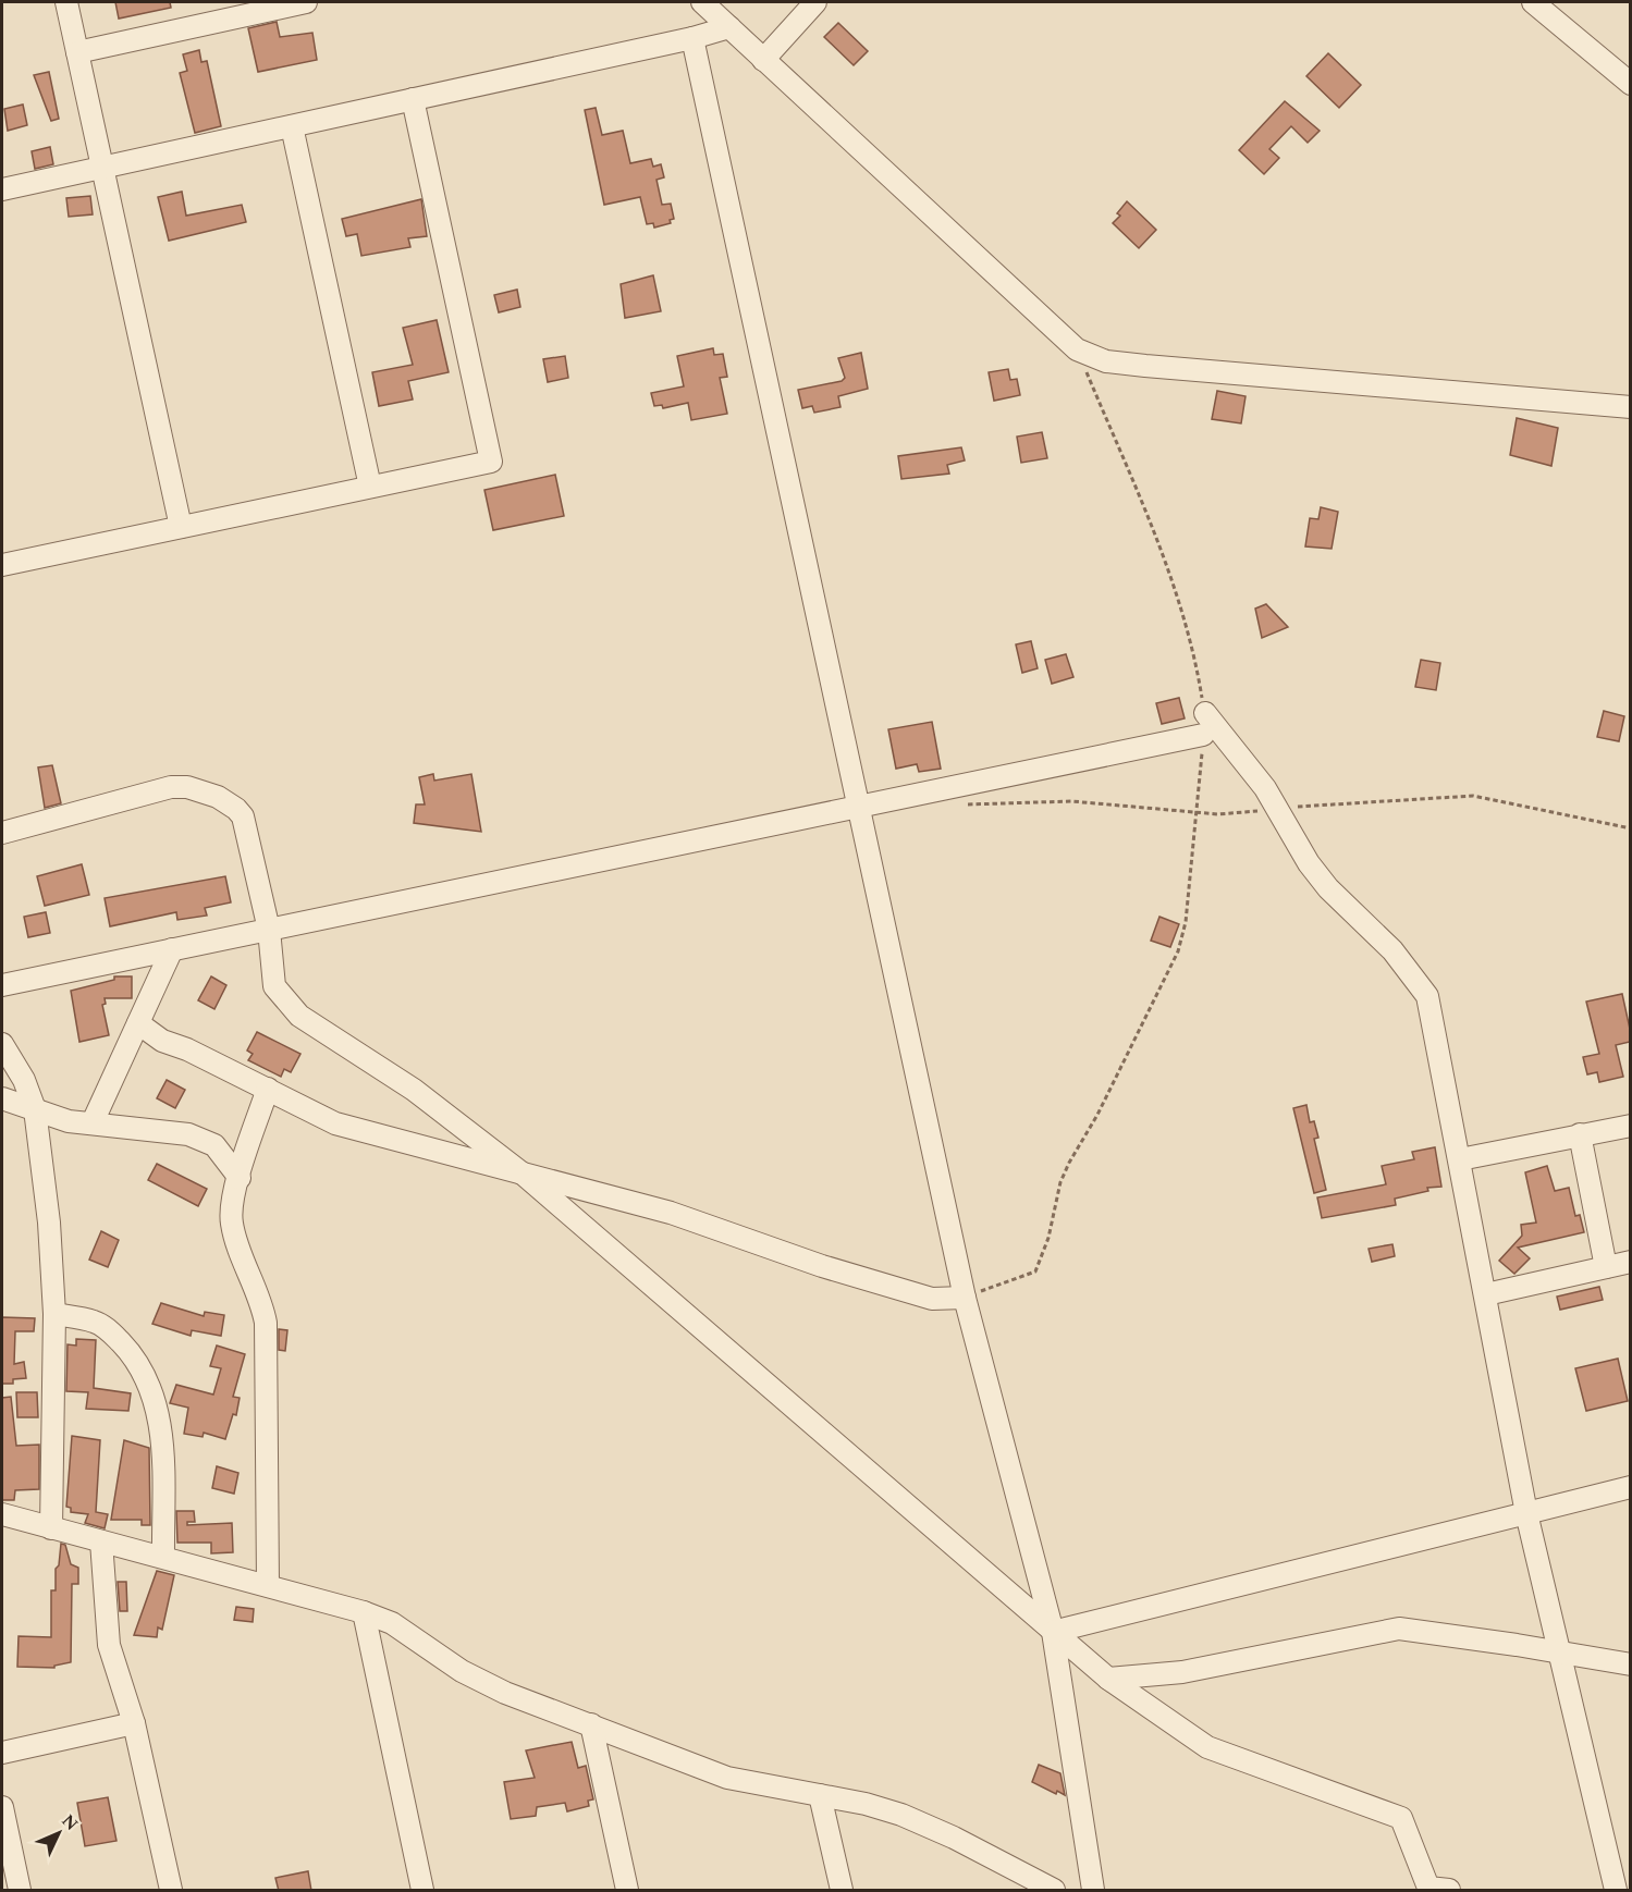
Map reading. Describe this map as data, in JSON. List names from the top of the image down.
{
  "north": "top right"
}
